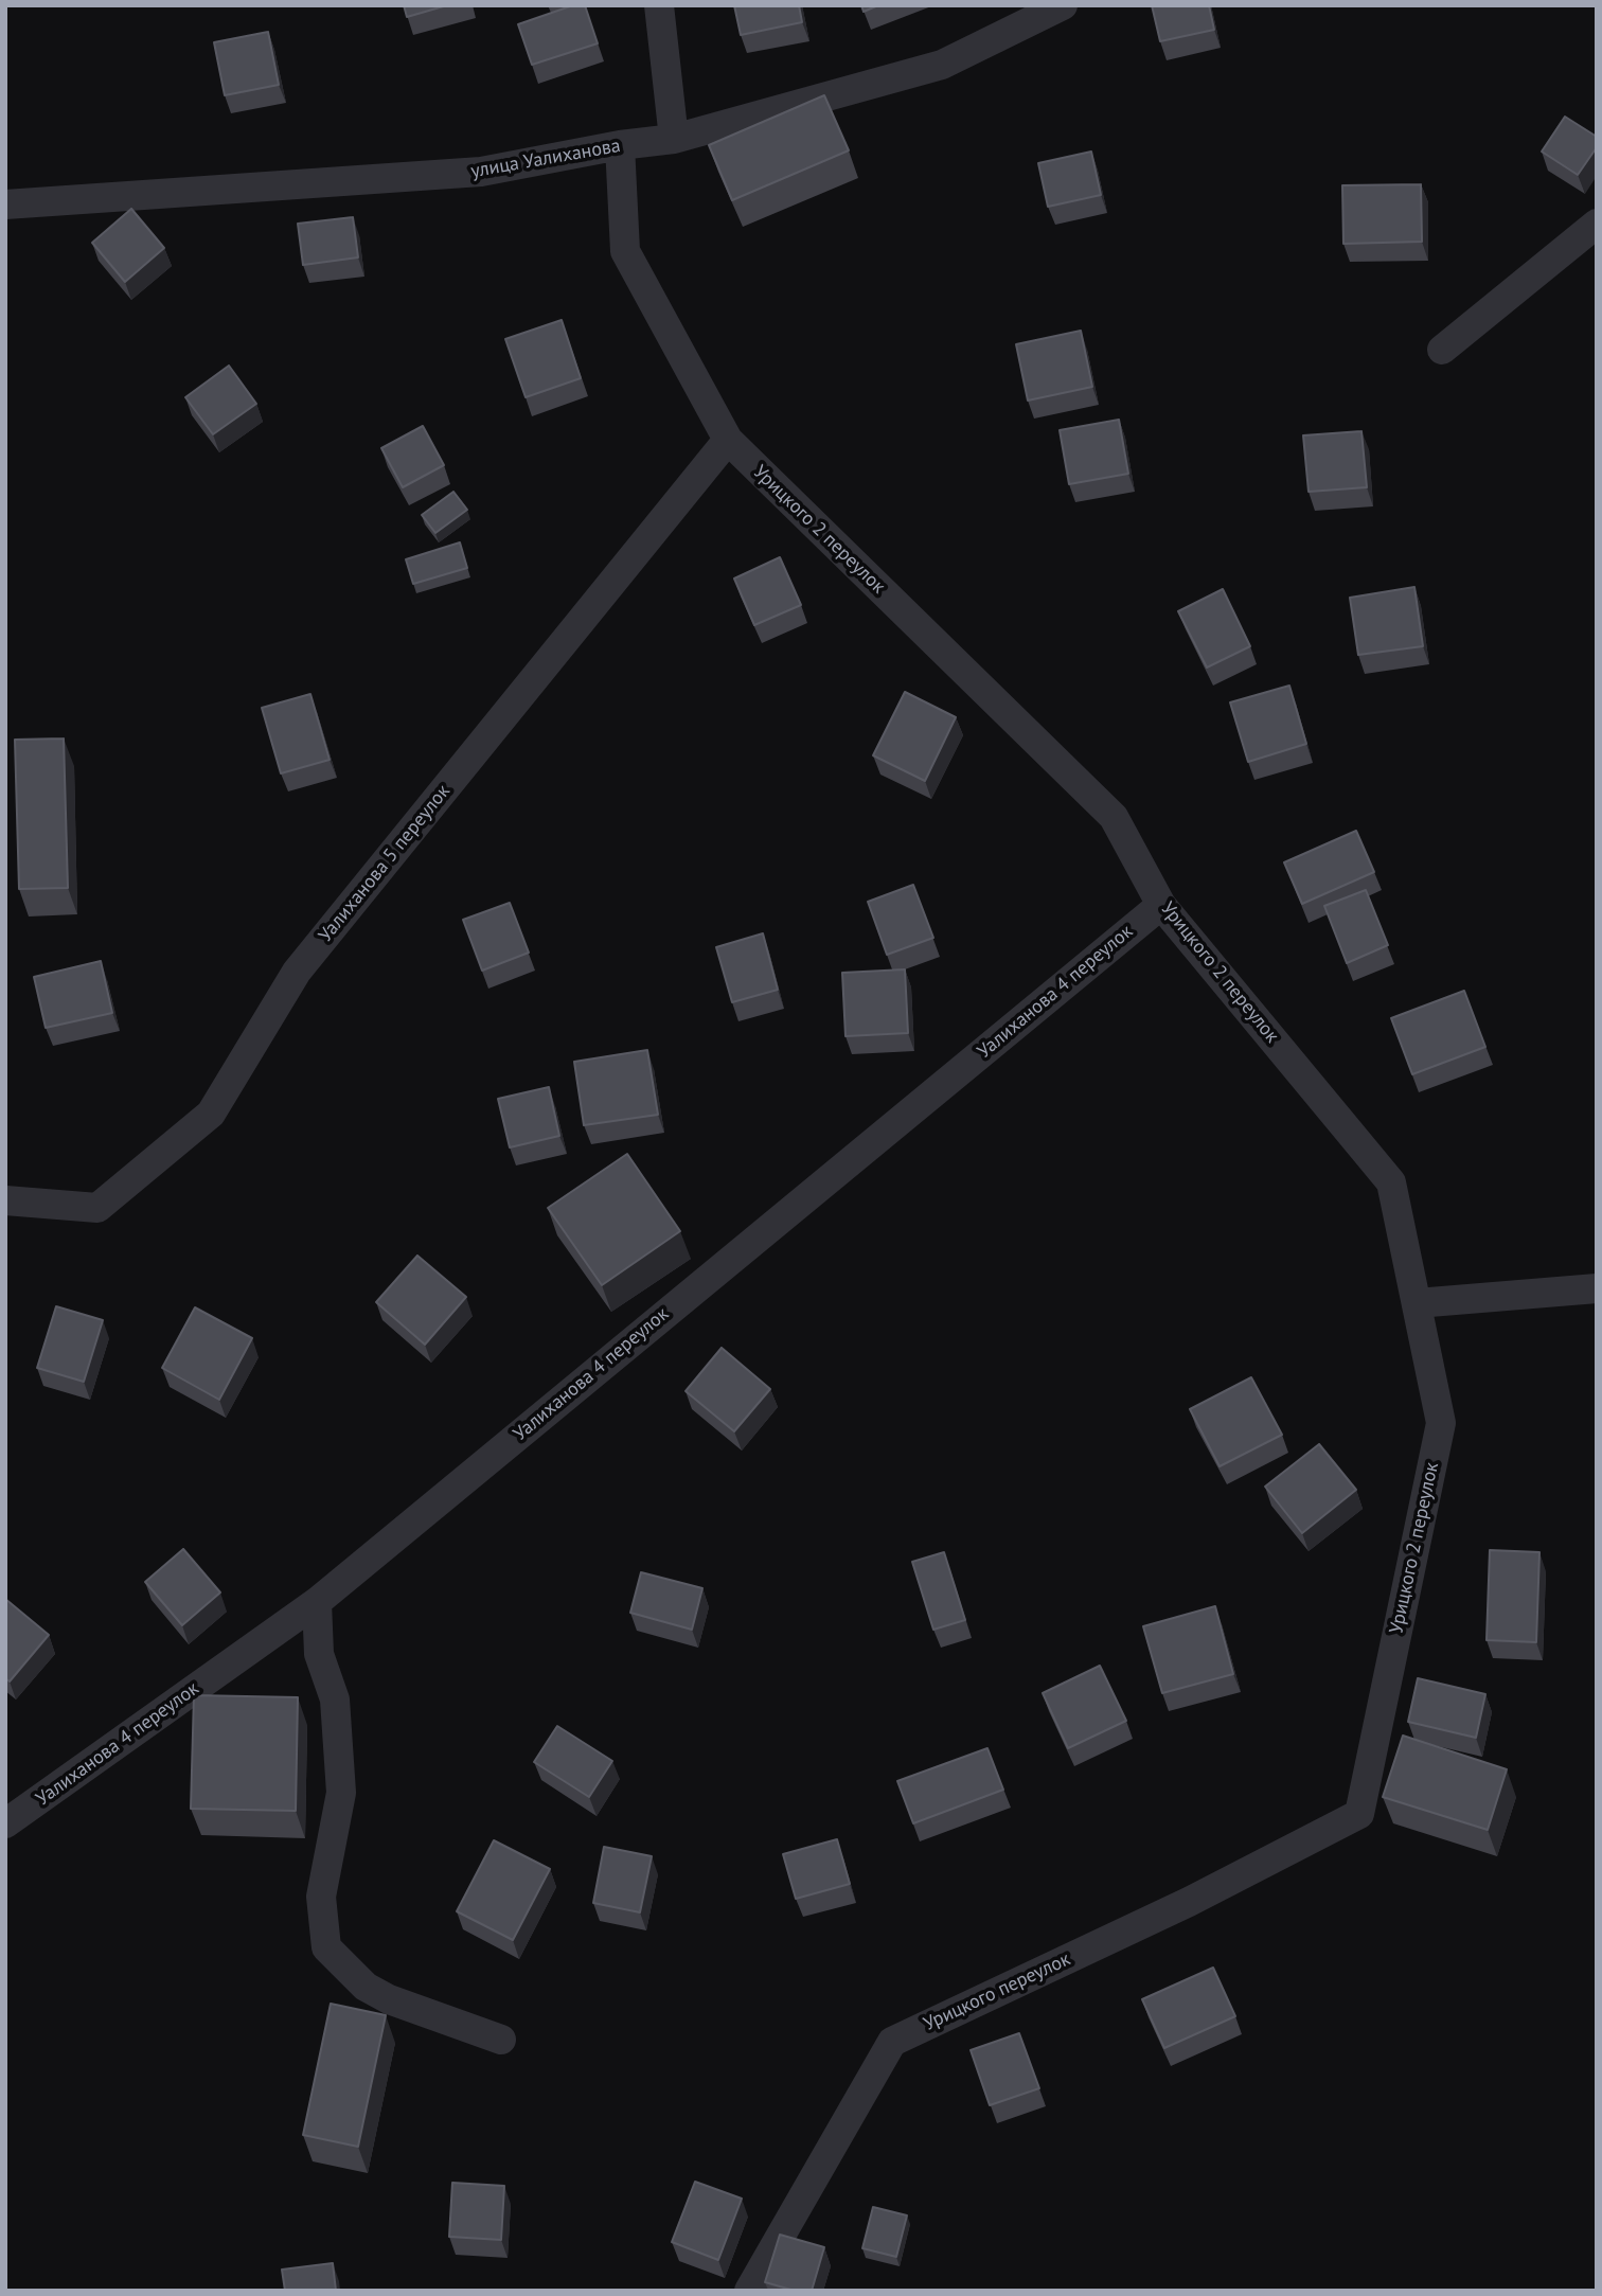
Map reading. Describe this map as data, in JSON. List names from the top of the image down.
{
  "streets": {
    "street": [
      "улица Уалиханова",
      "Урицкого 2 переулок",
      "Уалиханова 5 переулок",
      "Уалиханова 4 переулок",
      "Урицкого переулок"
    ]
  },
  "crossings": [
    ["улица Уалиханова", "Урицкого 2 переулок"],
    ["Урицкого 2 переулок", "Уалиханова 5 переулок"],
    ["Урицкого 2 переулок", "Уалиханова 4 переулок"],
    ["Урицкого 2 переулок", "Урицкого переулок"]
  ]
}
